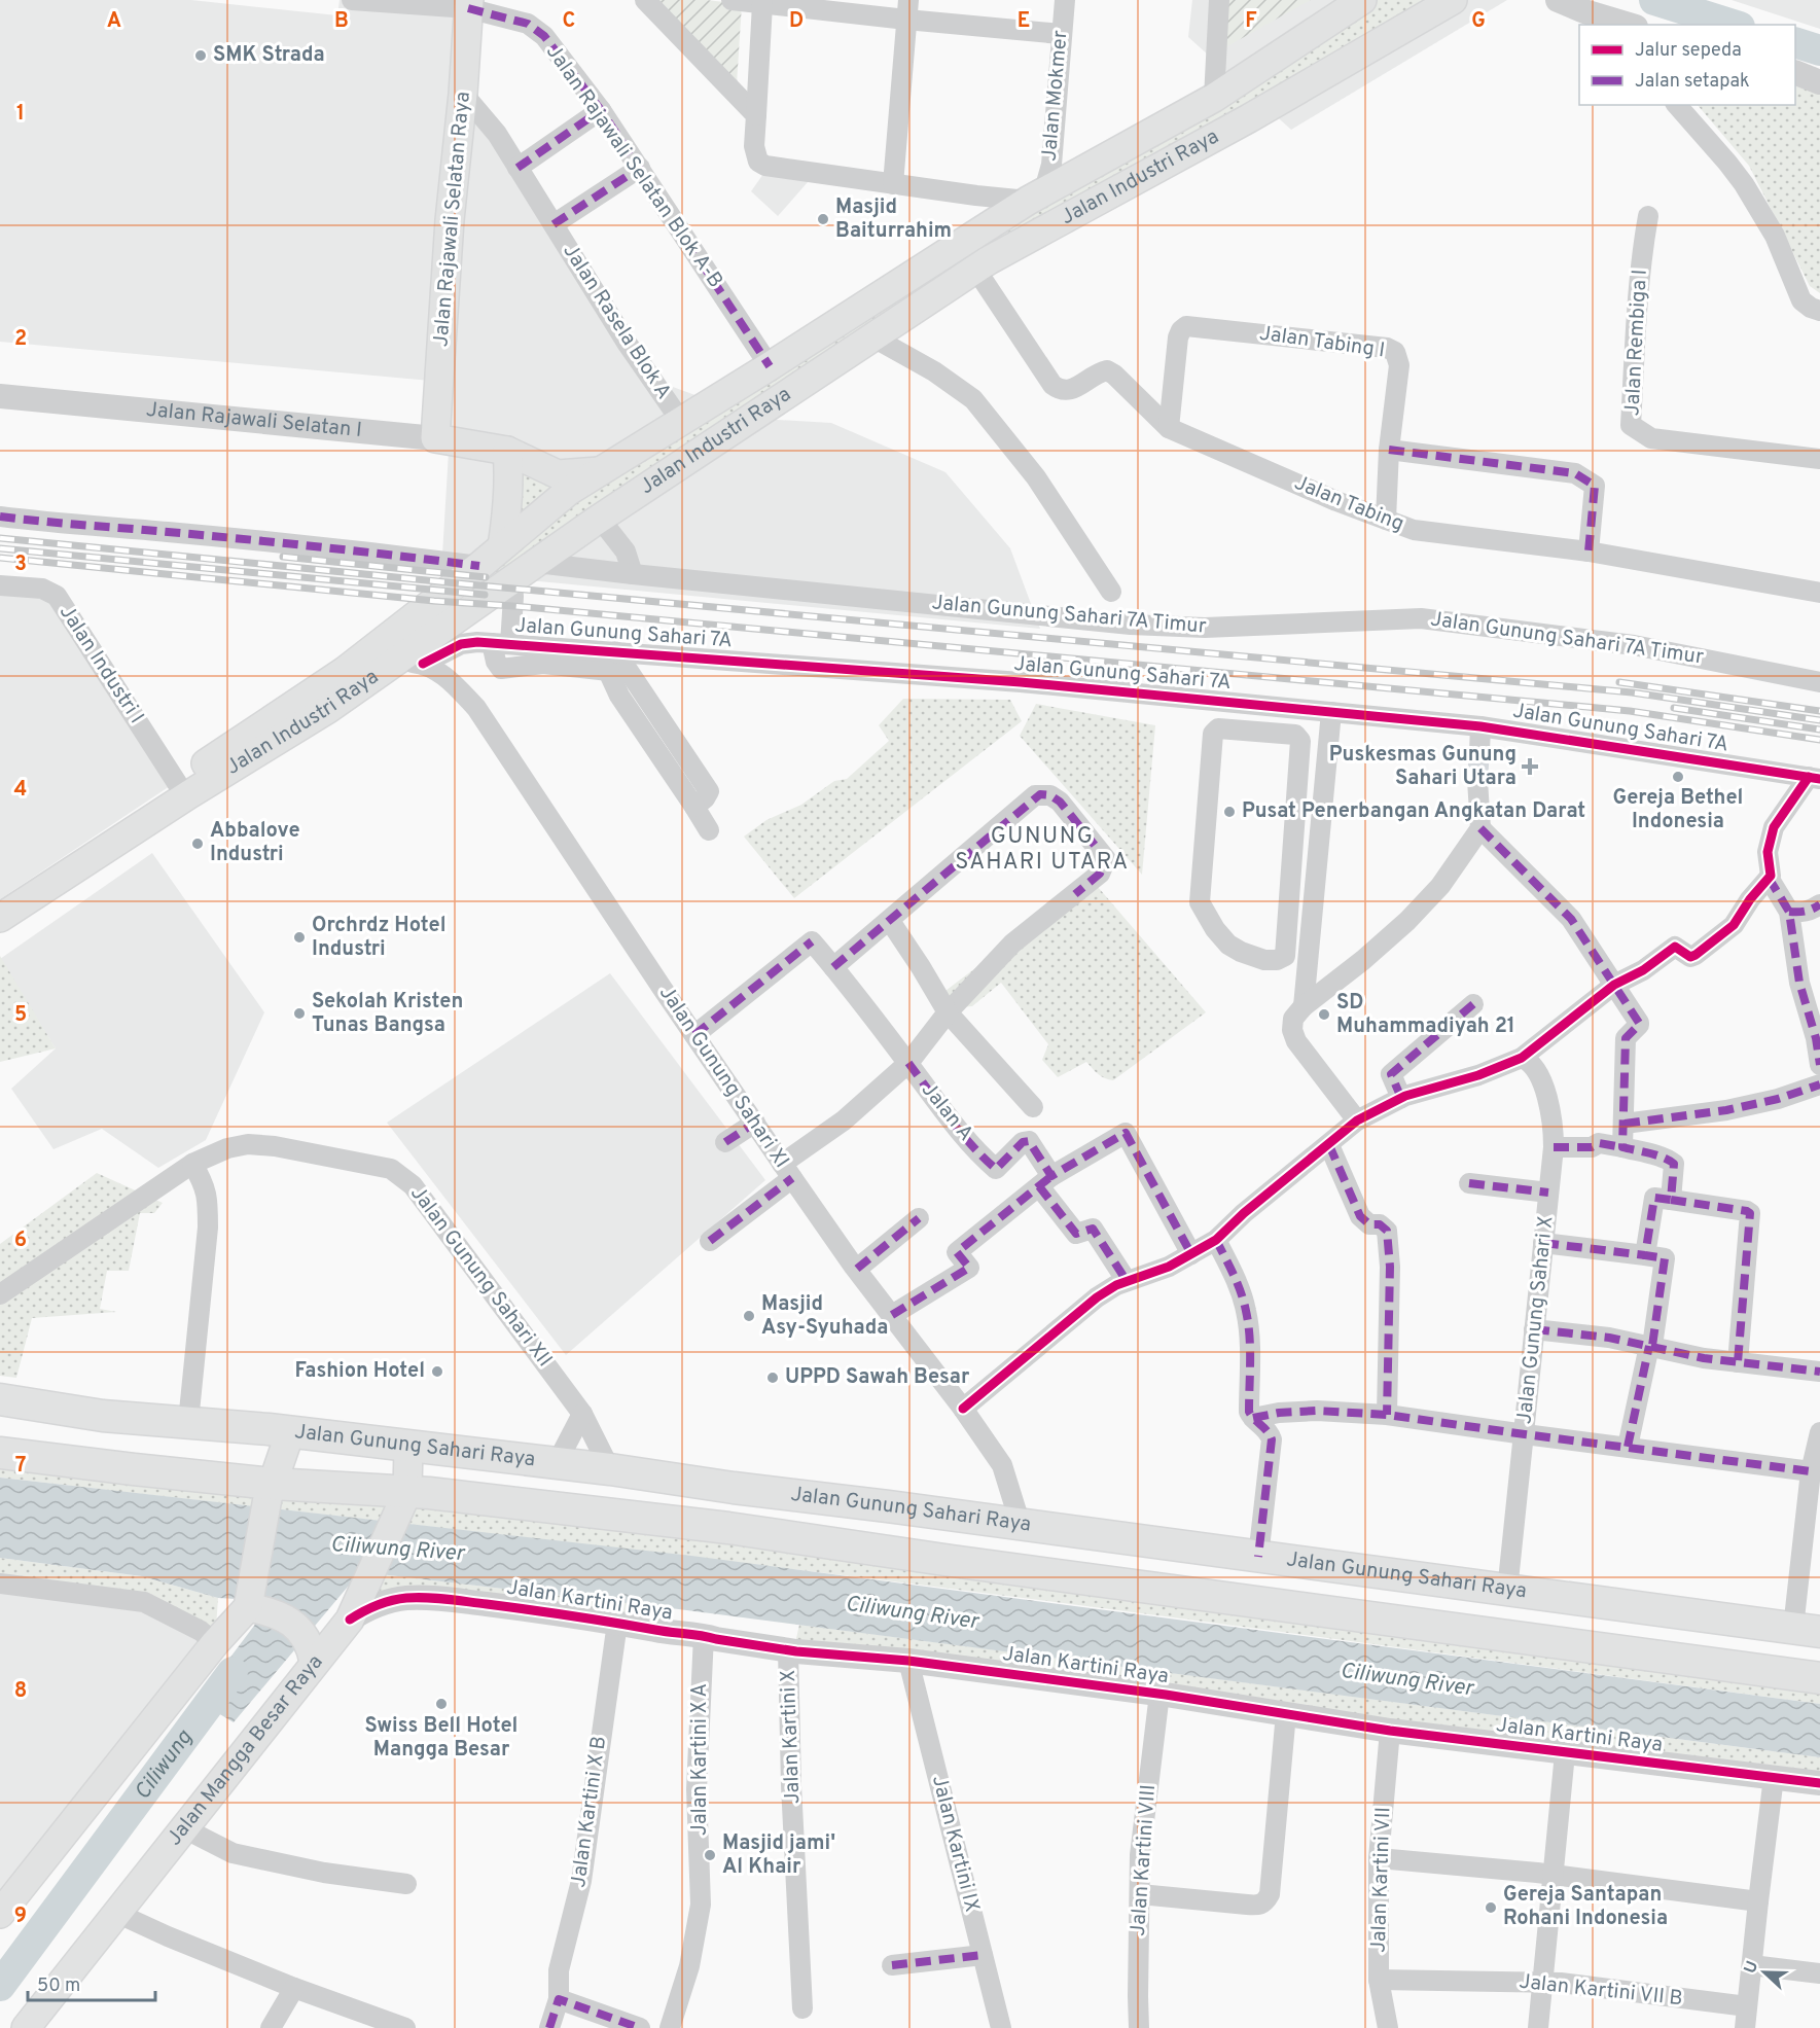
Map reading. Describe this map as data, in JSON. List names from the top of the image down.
{
  "streets": {
    "main road": [
      "Jalan Industri Raya",
      "Jalan Rajawali Selatan Raya",
      "Jalan Rajawali Selatan I",
      "Jalan Gunung Sahari Raya",
      "Jalan Mangga Besar Raya"
    ],
    "street": [
      "Jalan Mokmer",
      "Jalan Rajawali Selatan Blok A-B",
      "Jalan Rasela Blok A",
      "Jalan Tabing I",
      "Jalan Rembiga I",
      "Jalan Tabing",
      "Jalan Gunung Sahari 7A Timur",
      "Jalan Gunung Sahari 7A",
      "Jalan Industri I",
      "Jalan Gunung Sahari XI",
      "Jalan A",
      "Jalan Gunung Sahari XII",
      "Jalan Gunung Sahari X",
      "Jalan Kartini Raya",
      "Jalan Kartini X",
      "Jalan Kartini X A",
      "Jalan Kartini X B",
      "Jalan Kartini IX",
      "Jalan Kartini VIII",
      "Jalan Kartini VII",
      "Jalan Kartini VII B"
    ]
  },
  "crossings": [
    ["Jalan Mokmer", "Jalan Industri Raya"],
    ["Jalan Rajawali Selatan Blok A-B", "Jalan Industri Raya"],
    ["Jalan Rajawali Selatan Blok A-B", "Jalan Rajawali Selatan Raya"],
    ["Jalan Industri Raya", "Jalan Rasela Blok A"],
    ["Jalan Industri Raya", "Jalan Rajawali Selatan I"],
    ["Jalan Industri Raya", "Jalan Tabing"],
    ["Jalan Industri Raya", "Jalan Gunung Sahari 7A Timur"],
    ["Jalan Industri Raya", "Jalan Gunung Sahari 7A"],
    ["Jalan Industri Raya", "Jalan Industri I"],
    ["Jalan Industri Raya", "Jalan Gunung Sahari XI"],
    ["Jalan Rajawali Selatan Raya", "Jalan Rasela Blok A"],
    ["Jalan Rajawali Selatan Raya", "Jalan Rajawali Selatan I"],
    ["Jalan Tabing I", "Jalan Tabing"],
    ["Jalan Gunung Sahari 7A", "Jalan Gunung Sahari XI"],
    ["Jalan Gunung Sahari XI", "Jalan A"],
    ["Jalan Gunung Sahari XI", "Jalan Gunung Sahari Raya"],
    ["Jalan Gunung Sahari XII", "Jalan Gunung Sahari Raya"],
    ["Jalan Gunung Sahari X", "Jalan Gunung Sahari Raya"],
    ["Jalan Gunung Sahari Raya", "Jalan Mangga Besar Raya"],
    ["Jalan Kartini Raya", "Jalan Kartini X"],
    ["Jalan Kartini Raya", "Jalan Mangga Besar Raya"],
    ["Jalan Kartini Raya", "Jalan Kartini X A"],
    ["Jalan Kartini Raya", "Jalan Kartini X B"],
    ["Jalan Kartini Raya", "Jalan Kartini IX"],
    ["Jalan Kartini Raya", "Jalan Kartini VIII"],
    ["Jalan Kartini Raya", "Jalan Kartini VII"],
    ["Jalan Kartini VII", "Jalan Kartini VII B"]
  ],
  "districts": ["GUNUNG SAHARI UTARA"],
  "water": ["Ciliwung River", "Ciliwung"],
  "places": {
    "other": [
      "SMK Strada",
      "Masjid Baiturrahim",
      "Gereja Bethel Indonesia",
      "Pusat Penerbangan Angkatan Darat",
      "Abbalove Industri",
      "Orchrdz Hotel Industri",
      "Sekolah Kristen Tunas Bangsa",
      "SD Muhammadiyah 21",
      "Masjid Asy-Syuhada",
      "Fashion Hotel",
      "UPPD Sawah Besar",
      "Swiss Bell Hotel Mangga Besar",
      "Masjid jami' Al Khair",
      "Gereja Santapan Rohani Indonesia"
    ],
    "health": ["Puskesmas Gunung Sahari Utara"]
  },
  "legend": ["Jalur sepeda", "Jalan setapak"],
  "scale_bar": "50 m",
  "north": "left",
  "grid": {
    "columns": [
      "A",
      "B",
      "C",
      "D",
      "E",
      "F",
      "G"
    ],
    "rows": [
      "1",
      "2",
      "3",
      "4",
      "5",
      "6",
      "7",
      "8",
      "9"
    ]
  }
}
